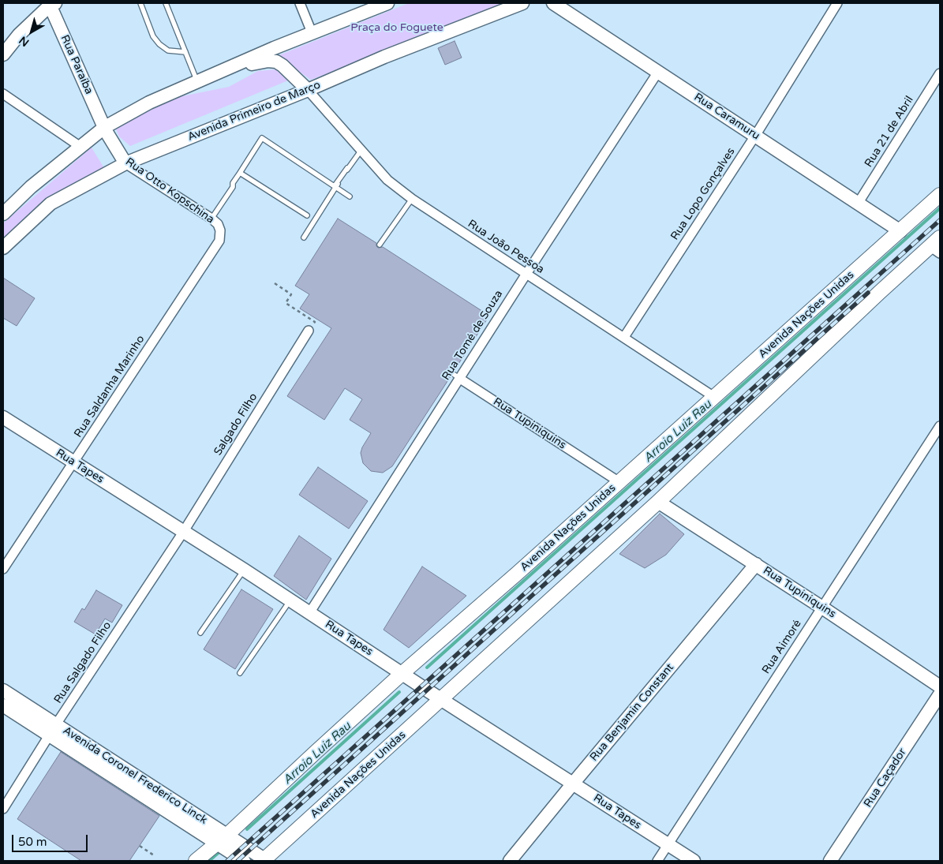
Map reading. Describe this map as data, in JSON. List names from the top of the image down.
{
  "streets": {
    "main road": ["Avenida Nações Unidas"],
    "street": [
      "Rua Paraíba",
      "Avenida Primeiro de Março",
      "Rua Caramuru",
      "Rua 21 de Abril",
      "Rua Otto Kopschina",
      "Rua Lopo Gonçalves",
      "Rua João Pessoa",
      "Rua Tomé de Souza",
      "Rua Saldanha Marinho",
      "Rua Tupiniquins",
      "Salgado Filho",
      "Rua Tapes",
      "Rua Aimoré",
      "Rua Salgado Filho",
      "Rua Benjamin Constant",
      "Avenida Coronel Frederico Linck",
      "Rua Caçador"
    ]
  },
  "crossings": [
    ["Rua Paraíba", "Rua Otto Kopschina"],
    ["Avenida Primeiro de Março", "Rua Otto Kopschina"],
    ["Avenida Primeiro de Março", "Rua João Pessoa"],
    ["Rua Caramuru", "Rua 21 de Abril"],
    ["Rua Caramuru", "Rua Lopo Gonçalves"],
    ["Rua Caramuru", "Avenida Nações Unidas"],
    ["Rua Caramuru", "Rua Tomé de Souza"],
    ["Rua Otto Kopschina", "Rua Saldanha Marinho"],
    ["Rua Lopo Gonçalves", "Rua João Pessoa"],
    ["Rua João Pessoa", "Avenida Nações Unidas"],
    ["Rua João Pessoa", "Rua Tomé de Souza"],
    ["Avenida Nações Unidas", "Rua Tupiniquins"],
    ["Avenida Nações Unidas", "Rua Tapes"],
    ["Avenida Nações Unidas", "Avenida Coronel Frederico Linck"],
    ["Rua Tomé de Souza", "Rua Tupiniquins"],
    ["Rua Tomé de Souza", "Rua Tapes"],
    ["Rua Saldanha Marinho", "Rua Tapes"],
    ["Rua Tupiniquins", "Rua Aimoré"],
    ["Rua Tupiniquins", "Rua Benjamin Constant"],
    ["Salgado Filho", "Rua Tapes"],
    ["Salgado Filho", "Rua Salgado Filho"],
    ["Rua Tapes", "Rua Aimoré"],
    ["Rua Tapes", "Rua Salgado Filho"],
    ["Rua Tapes", "Rua Benjamin Constant"],
    ["Rua Salgado Filho", "Avenida Coronel Frederico Linck"]
  ],
  "water": ["Arroio Luiz Rau"],
  "parks": ["Praça do Foguete"],
  "scale_bar": "50 m",
  "north": "bottom left"
}
